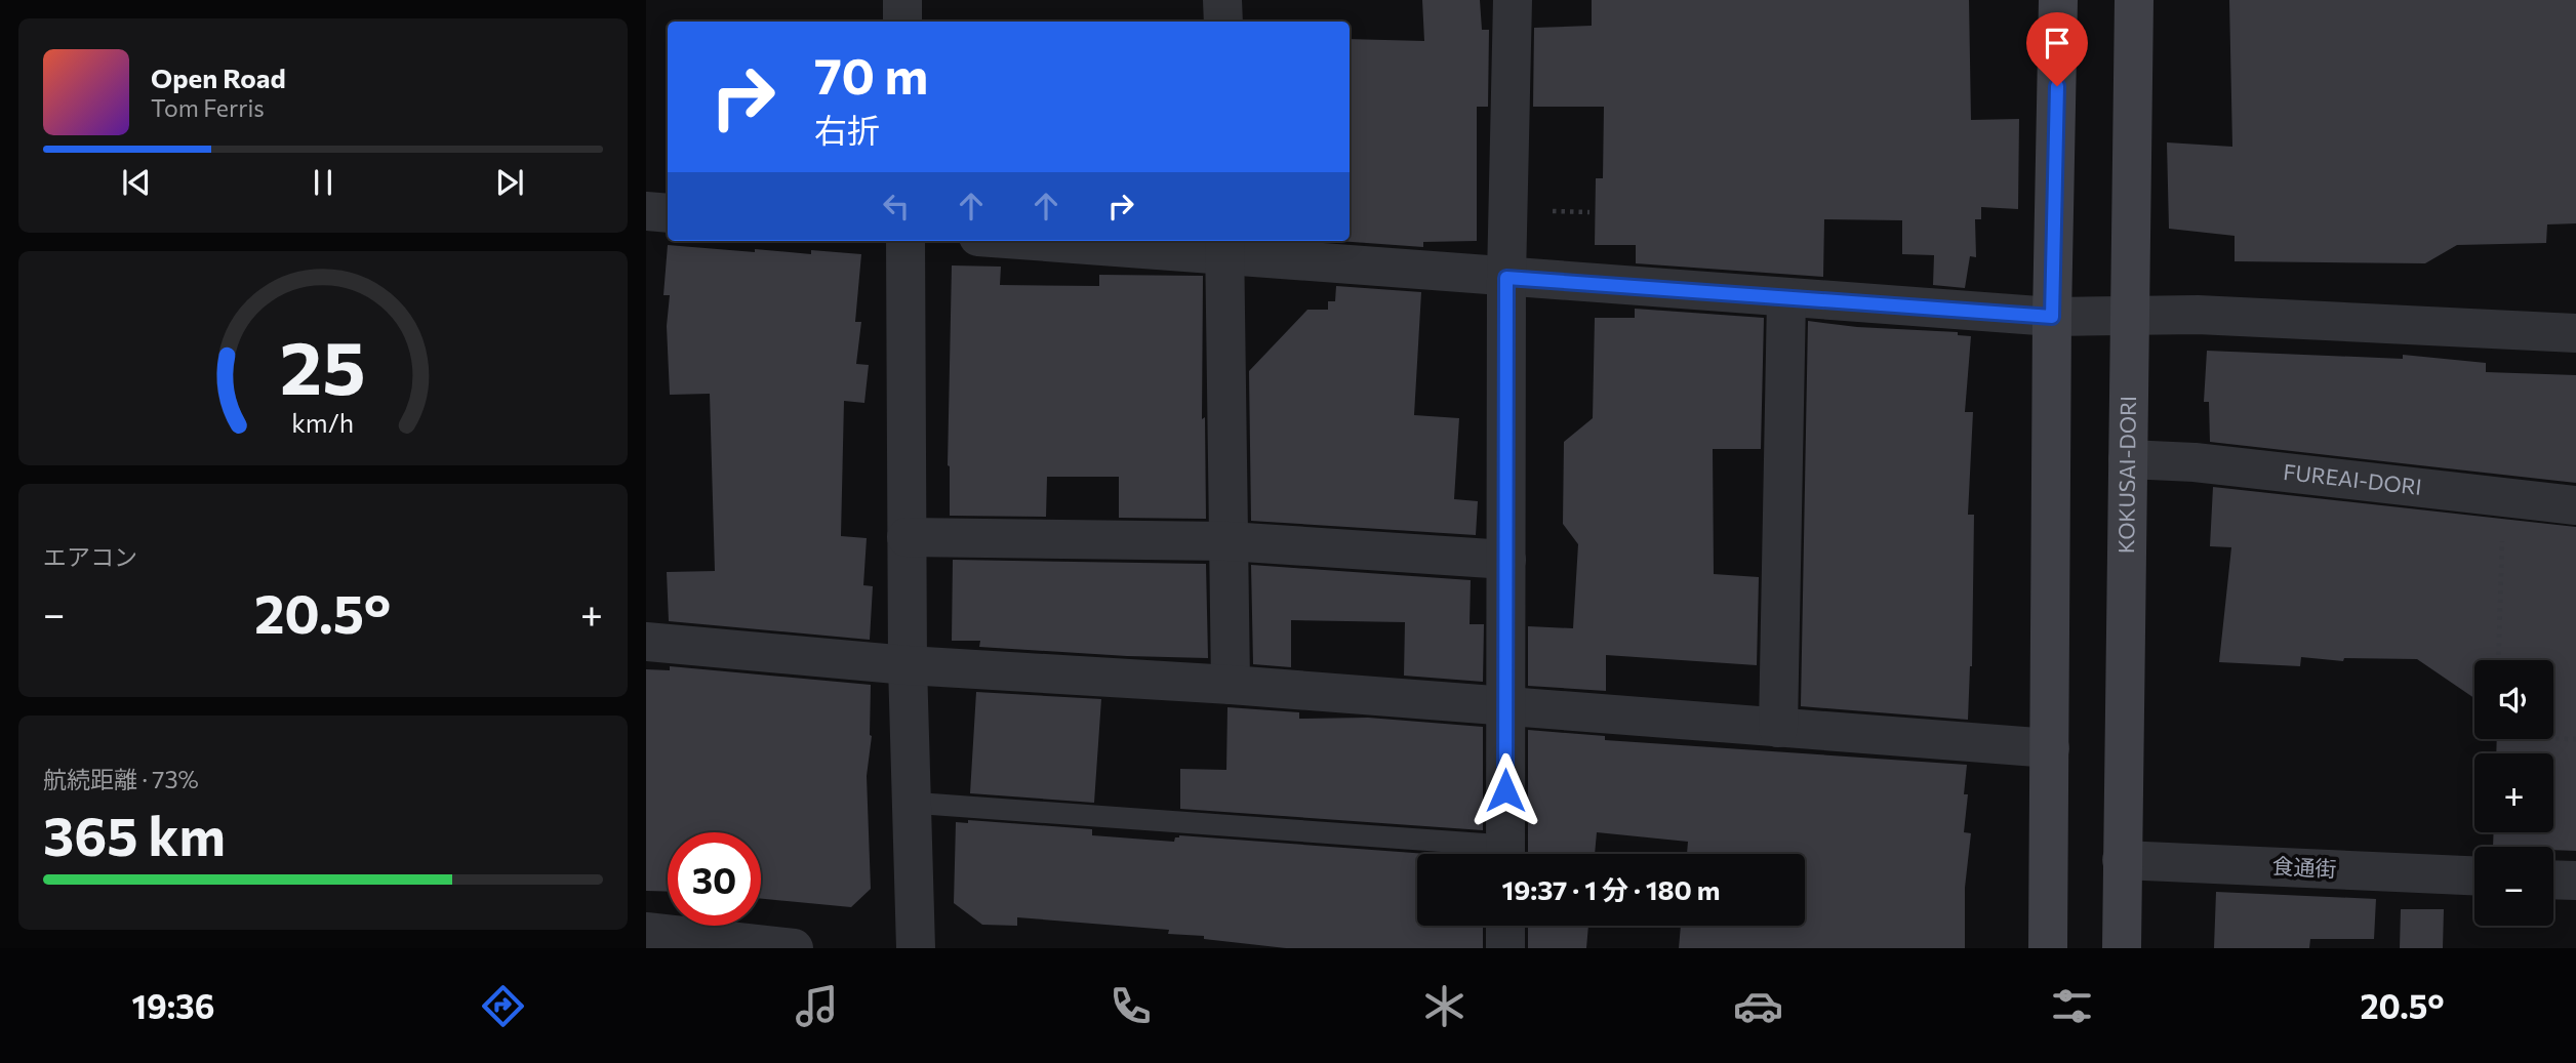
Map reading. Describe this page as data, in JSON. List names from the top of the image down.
{
  "streets": {
    "main road": ["KOKUSAI-DORI"],
    "street": ["FUREAI-DORI", "食通街"]
  },
  "crossings": [
    ["KOKUSAI-DORI", "FUREAI-DORI"],
    ["KOKUSAI-DORI", "食通街"]
  ],
  "page": {
    "turn": ["70 m", "右折"],
    "song": ["Open Road", "Tom Ferris"],
    "tile": [
      "エアコン",
      ["航続距離 · 73%", "365 km"]
    ],
    "heat": ["−", "20.5°", "+"],
    "map_buttons": ["+", "−"],
    "limit": "30",
    "trip": "19:37 · 1 分 · 180 m",
    "tabs": ["19:36", "20.5°"],
    "gauge": ["25", "km/h"]
  }
}
